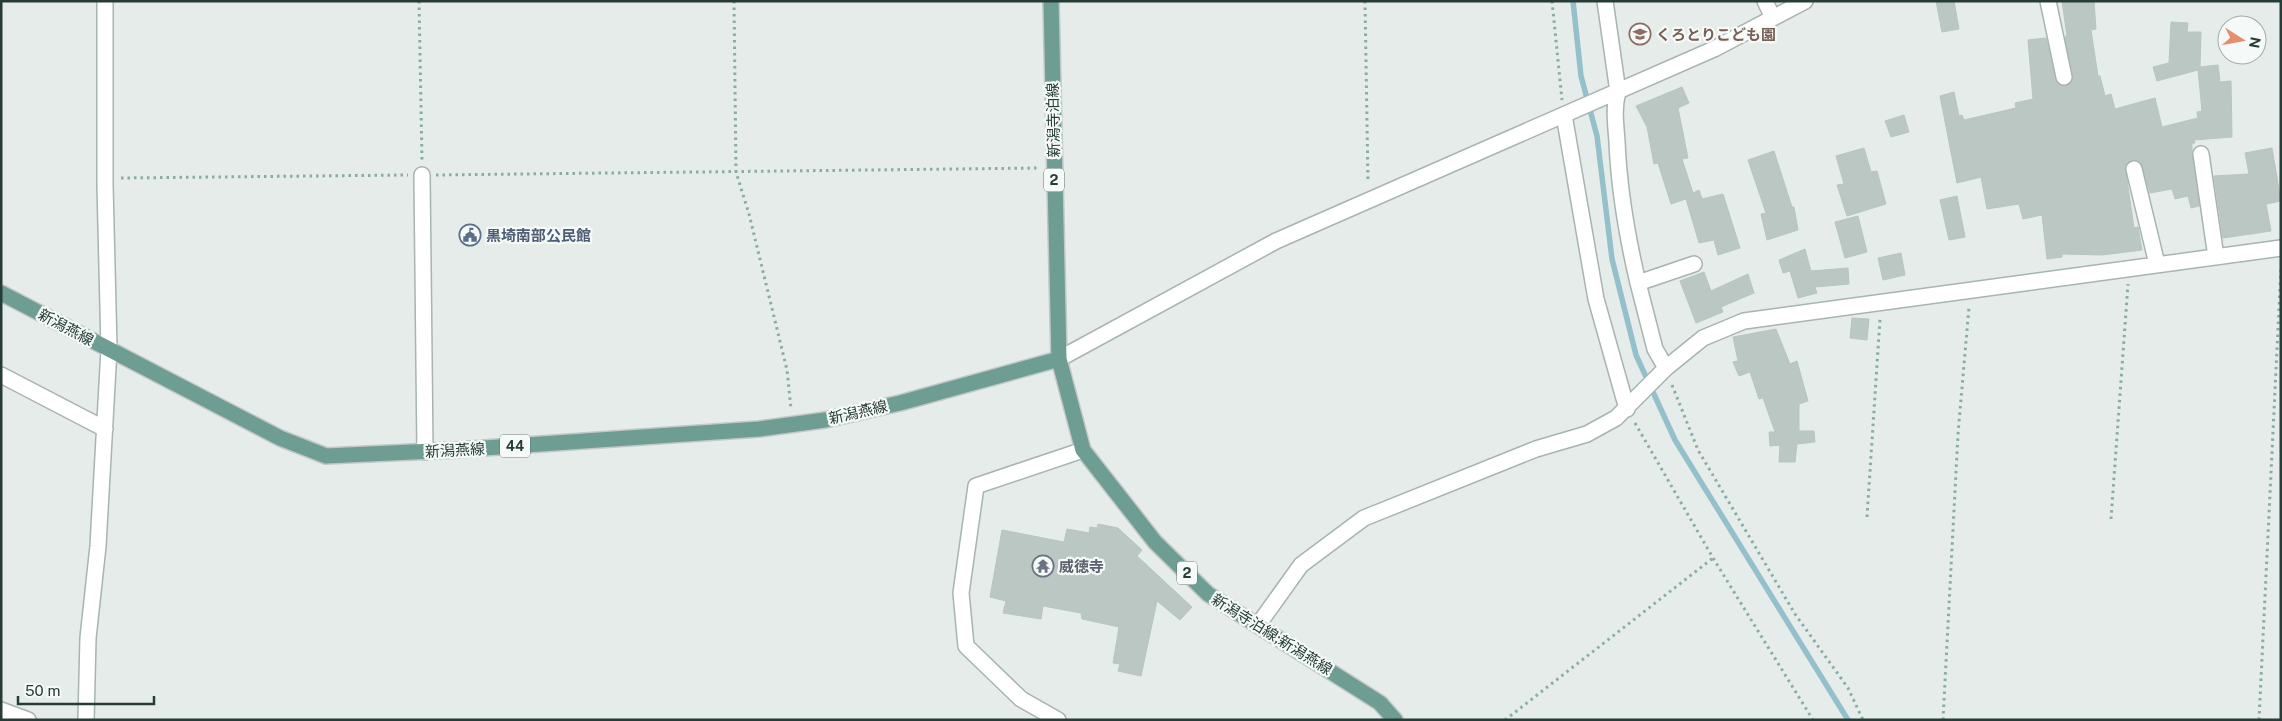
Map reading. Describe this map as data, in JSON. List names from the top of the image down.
{
  "streets": {
    "main road": [
      "新潟寺泊線",
      "2",
      "新潟燕線",
      "44",
      "新潟寺泊線;新潟燕線"
    ]
  },
  "crossings": [
    ["新潟寺泊線", "新潟燕線"],
    ["新潟寺泊線", "新潟寺泊線;新潟燕線"],
    ["新潟燕線", "新潟寺泊線;新潟燕線"]
  ],
  "places": {
    "school or university": ["くろとりこども園"],
    "public building": ["黒埼南部公民館"],
    "temple": ["威徳寺"]
  },
  "scale_bar": "50 m",
  "north": "right"
}
